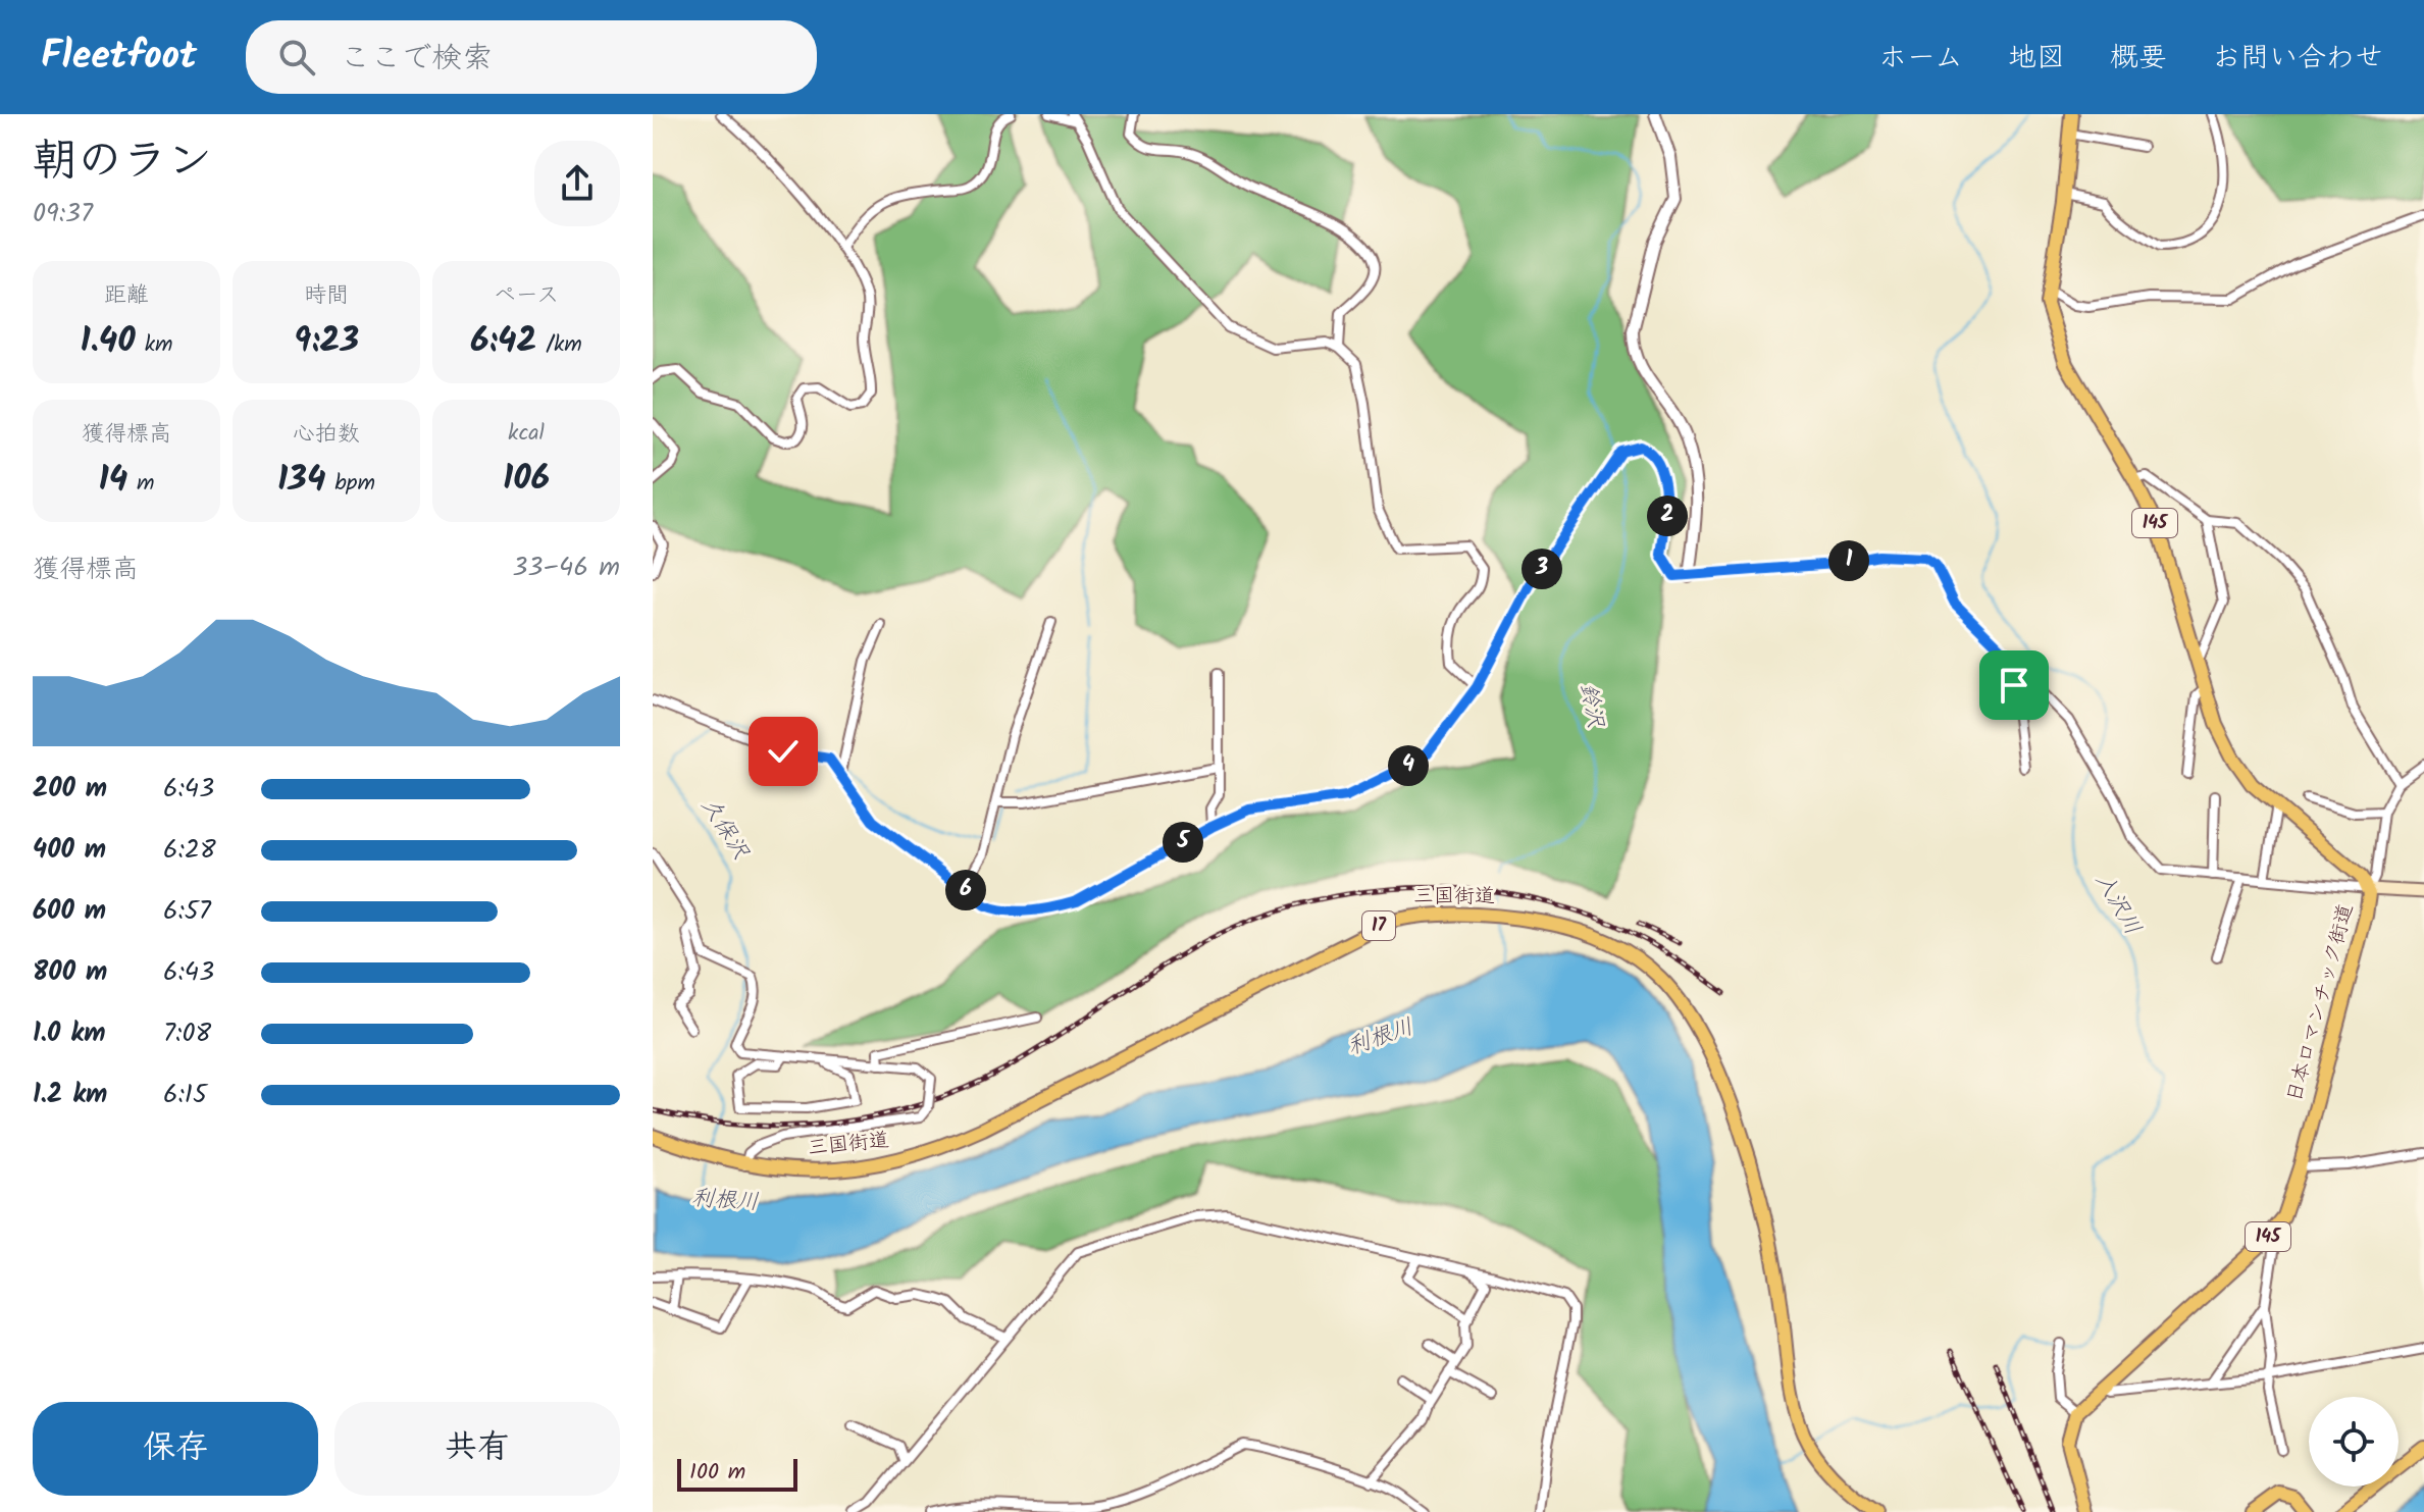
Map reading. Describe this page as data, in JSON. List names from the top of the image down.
{
  "streets": {
    "highway": [
      "145",
      "三国街道",
      "17",
      "日本ロマンチック街道"
    ]
  },
  "water": [
    "鈴沢",
    "久保沢",
    "入沢川",
    "利根川"
  ],
  "scale_bar": "100 m",
  "page": {
    "header": "Fleetfoot",
    "search": "ここで検索",
    "nav": [
      "ホーム",
      "地図",
      "概要",
      "お問い合わせ"
    ],
    "heading": ["朝のラン", "09:37"],
    "stats": [
      ["距離", "1.40 km"],
      ["時間", "9:23"],
      ["ペース", "6:42 /km"],
      ["獲得標高", "14 m"],
      ["心拍数", "134 bpm"],
      ["kcal", "106"]
    ],
    "pins": [
      "2",
      "1",
      "3",
      "4",
      "5",
      "6"
    ],
    "chart": ["獲得標高", "33–46 m"],
    "list": [
      {
        "name": "200 m",
        "note": "6:43"
      },
      {
        "name": "400 m",
        "note": "6:28"
      },
      {
        "name": "600 m",
        "note": "6:57"
      },
      {
        "name": "800 m",
        "note": "6:43"
      },
      {
        "name": "1.0 km",
        "note": "7:08"
      },
      {
        "name": "1.2 km",
        "note": "6:15"
      }
    ],
    "buttons": ["保存", "共有"],
    "scale": "100 m"
  }
}
